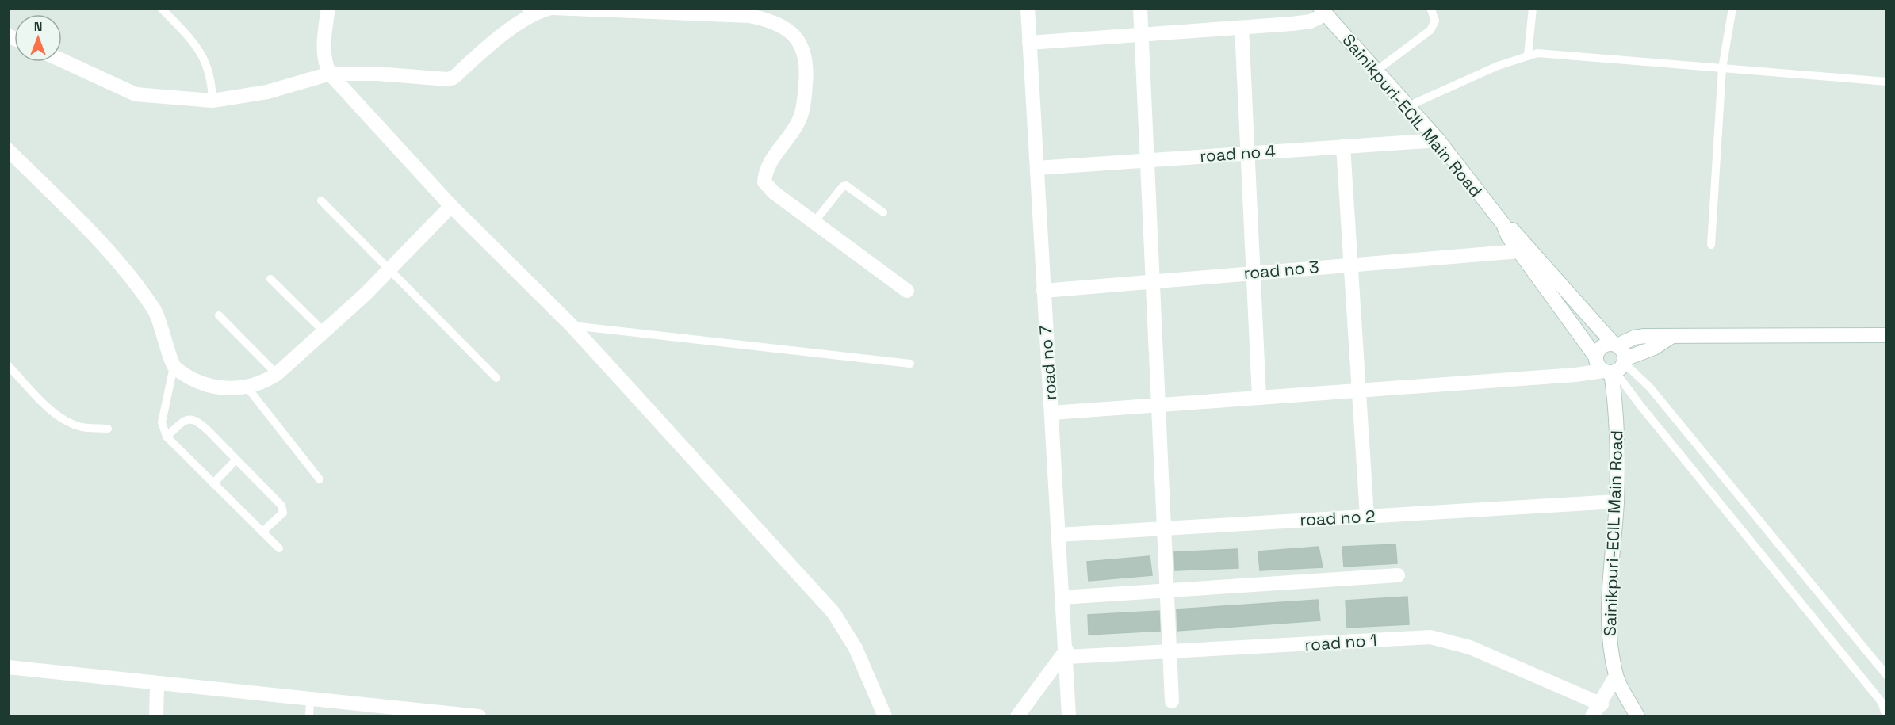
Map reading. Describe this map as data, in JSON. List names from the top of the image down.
{
  "streets": {
    "street": [
      "Sainikpuri-ECIL Main Road",
      "road no 4",
      "road no 3",
      "road no 7",
      "road no 2",
      "road no 1"
    ]
  },
  "crossings": [
    ["Sainikpuri-ECIL Main Road", "road no 4"],
    ["Sainikpuri-ECIL Main Road", "road no 3"],
    ["Sainikpuri-ECIL Main Road", "road no 2"],
    ["road no 4", "road no 7"],
    ["road no 3", "road no 7"],
    ["road no 7", "road no 2"],
    ["road no 7", "road no 1"]
  ],
  "north": "top"
}
